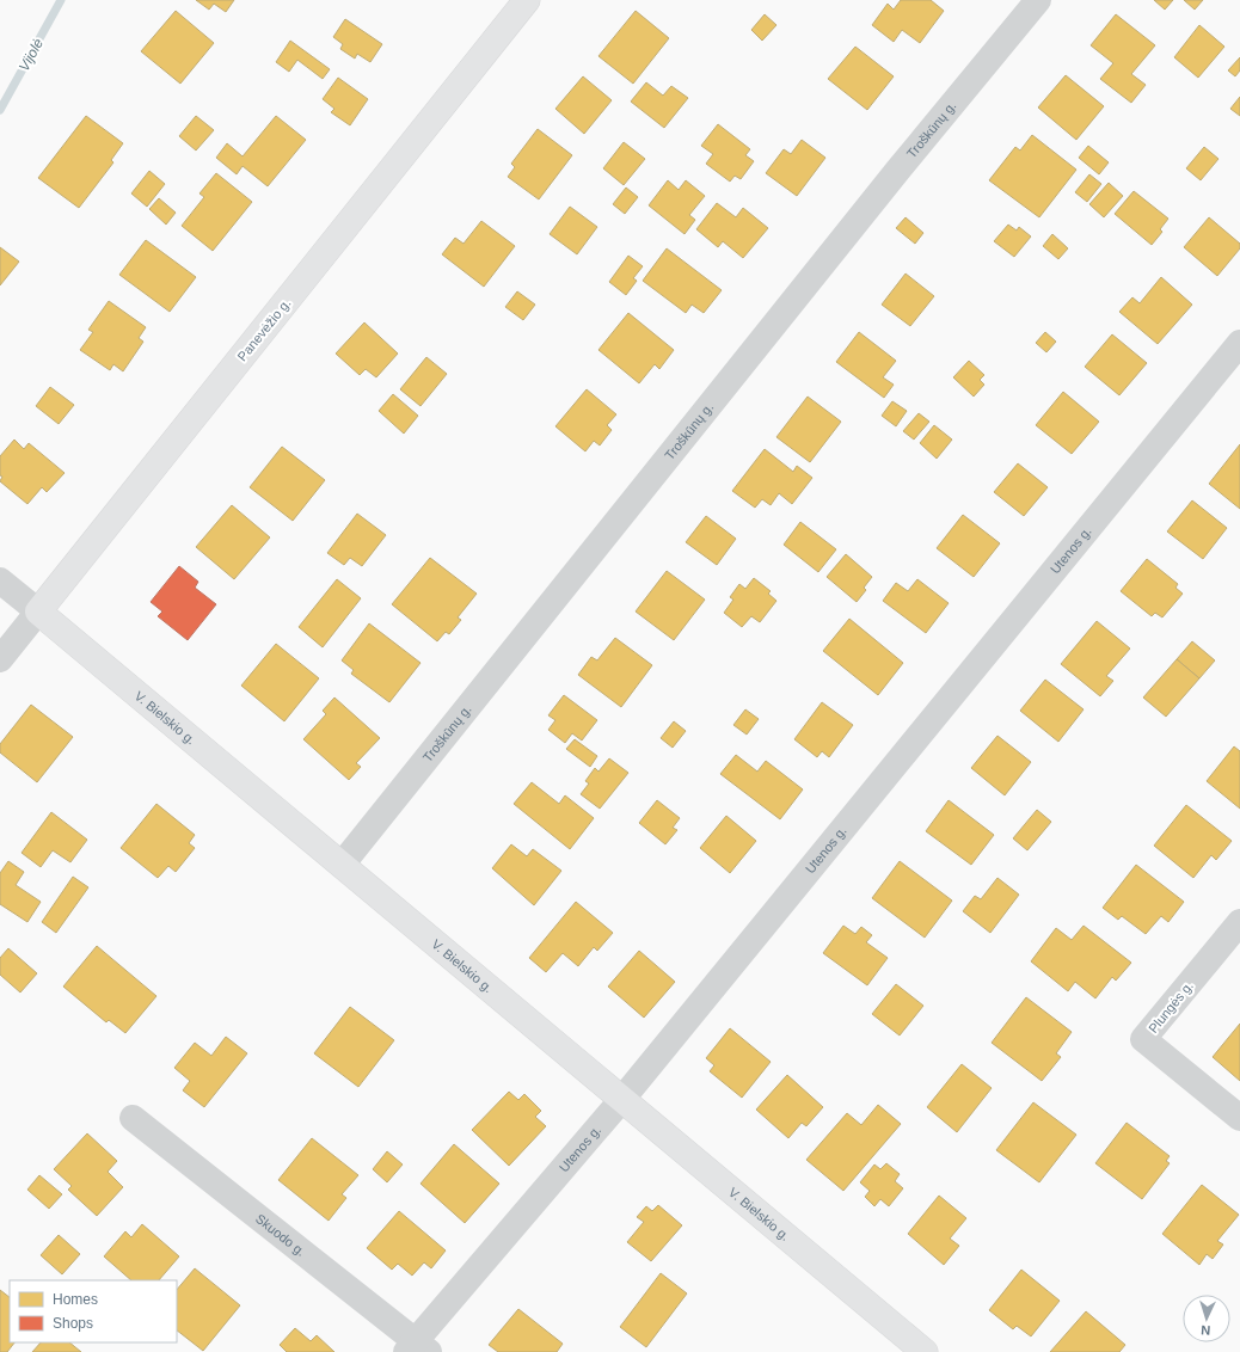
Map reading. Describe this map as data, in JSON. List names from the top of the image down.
{
  "streets": {
    "street": [
      "Troškūnų g.",
      "Panevėžio g.",
      "Utenos g.",
      "V. Bielskio g.",
      "Plungės g.",
      "Skuodo g."
    ]
  },
  "crossings": [
    ["Troškūnų g.", "V. Bielskio g."],
    ["Panevėžio g.", "V. Bielskio g."],
    ["Utenos g.", "V. Bielskio g."],
    ["Utenos g.", "Skuodo g."]
  ],
  "water": ["Vijolė"],
  "legend": ["Homes", "Shops"],
  "north": "bottom"
}
